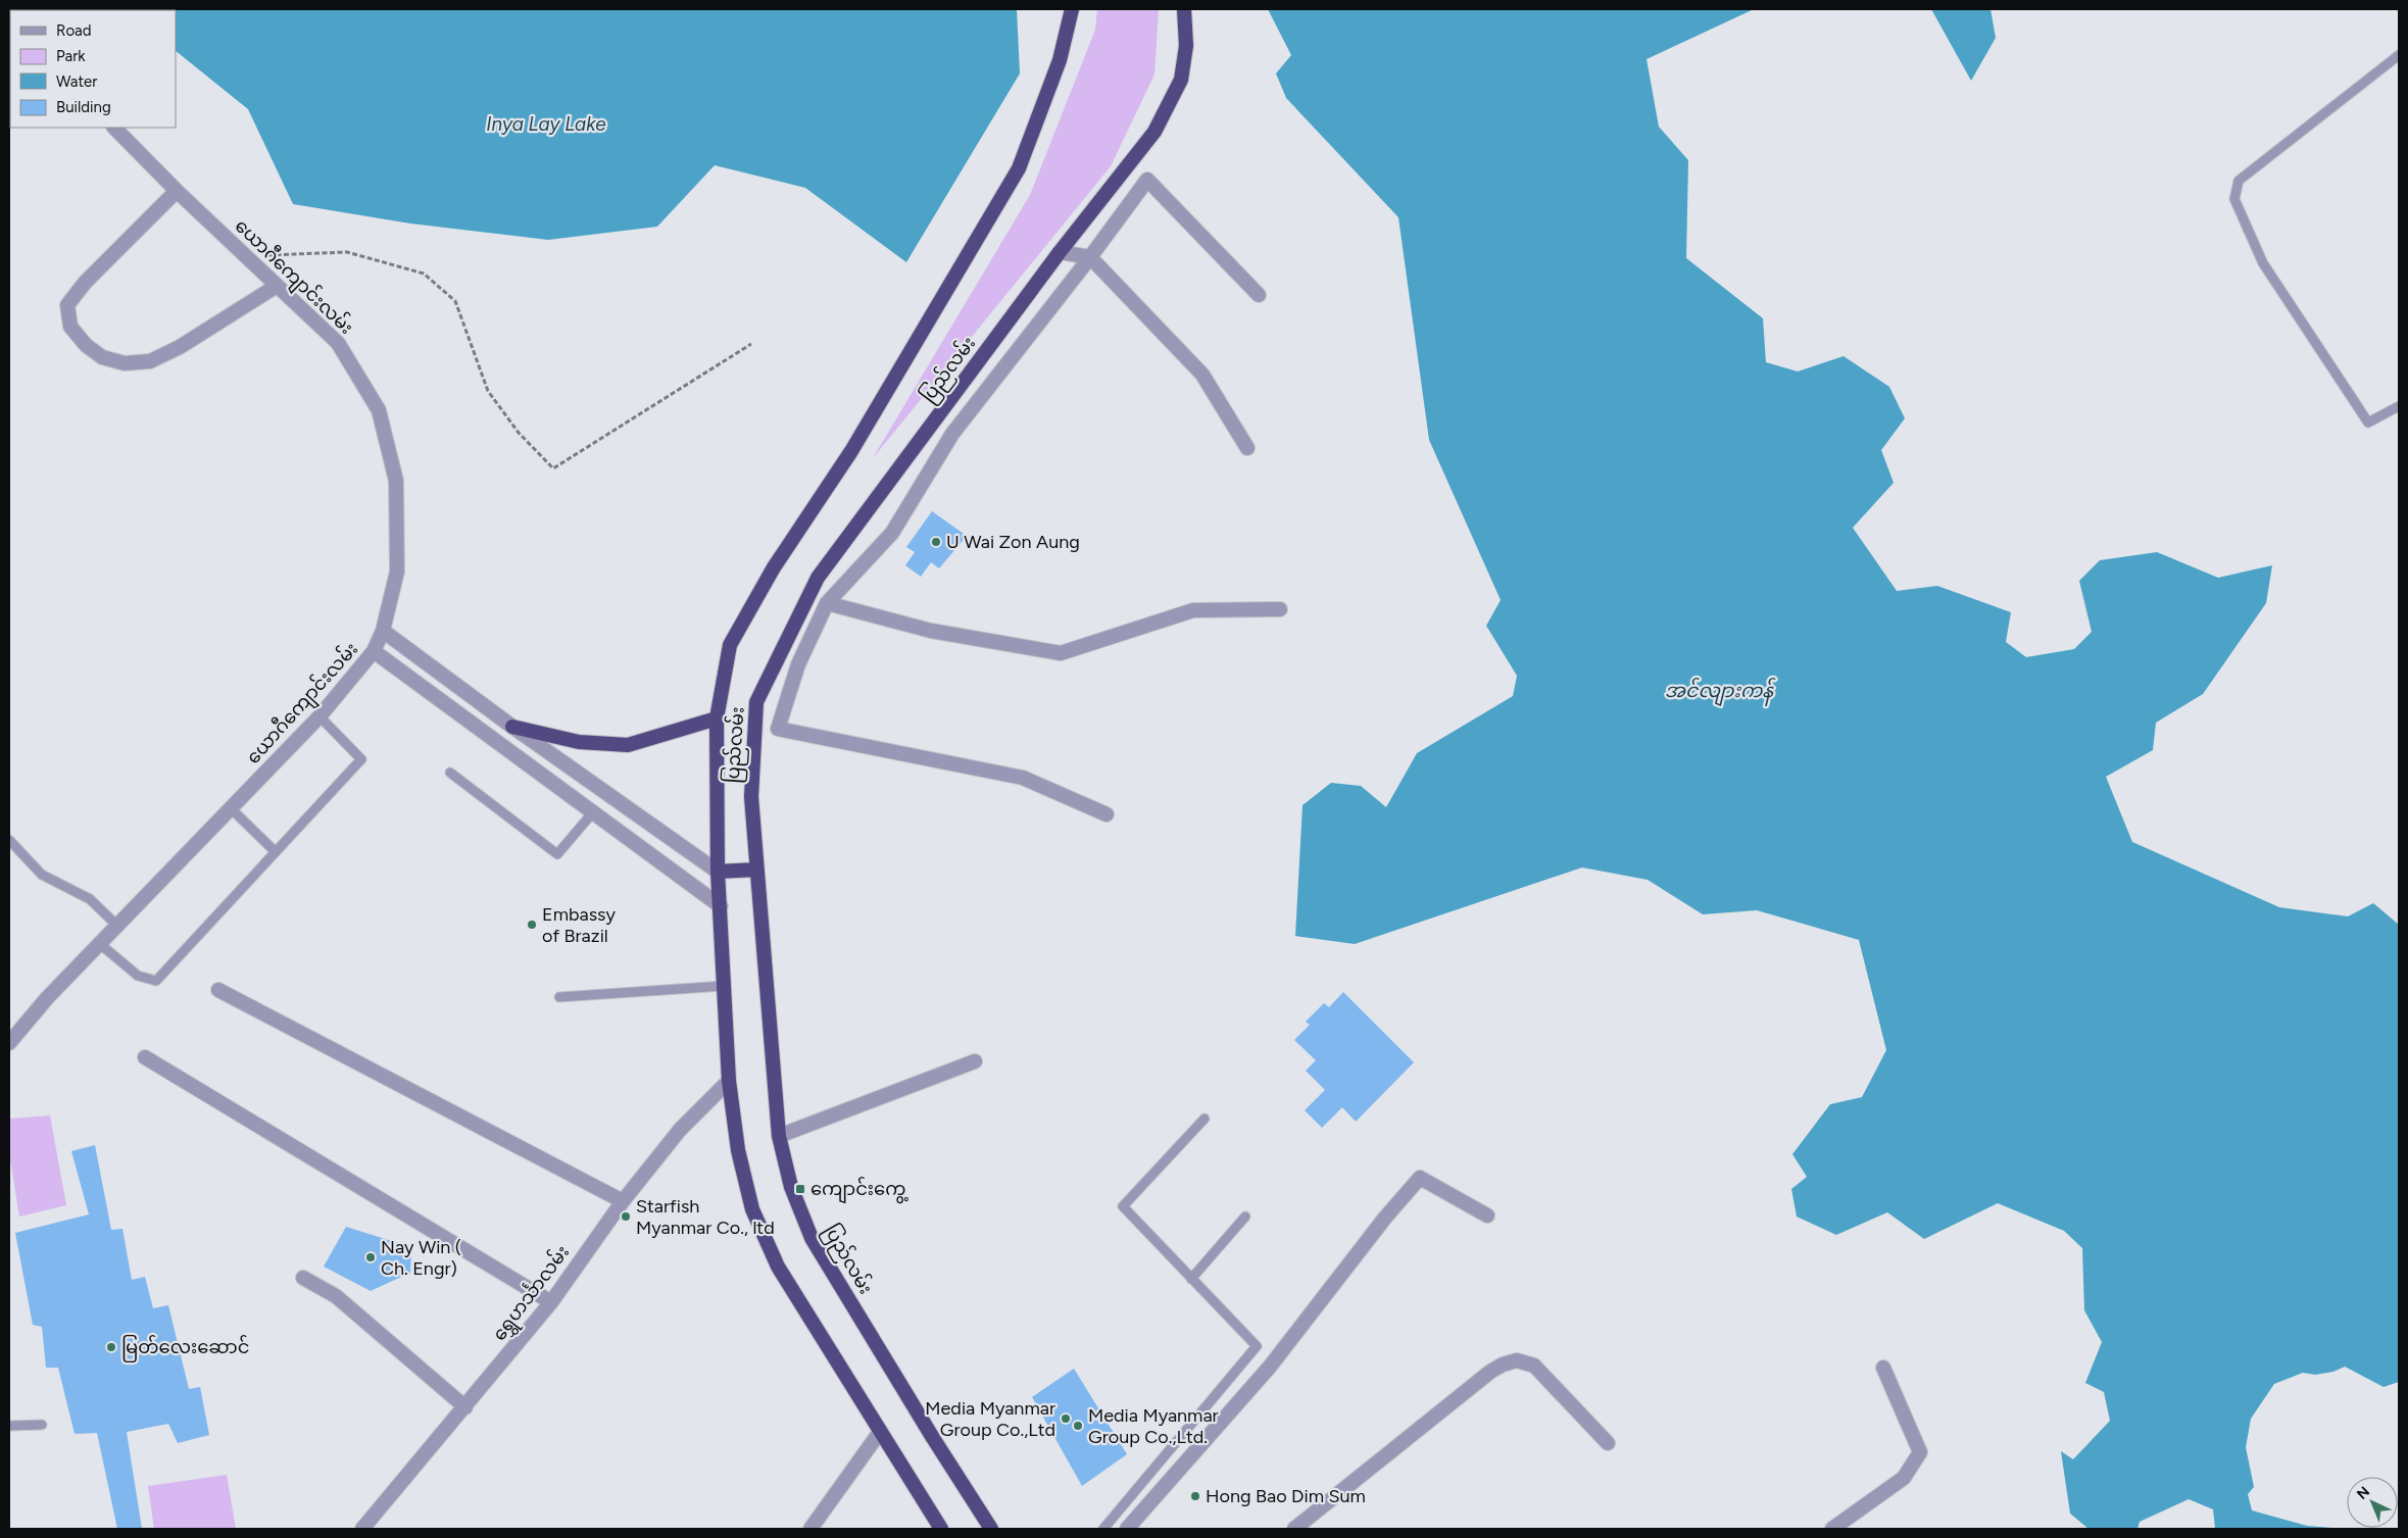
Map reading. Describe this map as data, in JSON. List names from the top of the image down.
{
  "streets": {
    "highway": ["ပြည်လမ်း"],
    "street": ["ယောဂီကျောင်းလမ်း", "ရွှေဟင်္သာလမ်း"]
  },
  "crossings": [
    ["ပြည်လမ်း", "ရွှေဟင်္သာလမ်း"]
  ],
  "water": ["Inya Lay Lake", "အင်လျားကန်"],
  "places": {
    "other": [
      "U Wai Zon Aung",
      "Embassy of Brazil",
      "Starfish Myanmar Co., ltd",
      "Nay Win ( Ch. Engr)",
      "မြတ်လေးဆောင်",
      "Media Myanmar Group Co.,Ltd",
      "Media Myanmar Group Co.,Ltd.",
      "Hong Bao Dim Sum"
    ],
    "transit": ["ကျောင်းကွေ့"]
  },
  "legend": [
    "Road",
    "Park",
    "Water",
    "Building"
  ],
  "north": "top left"
}
